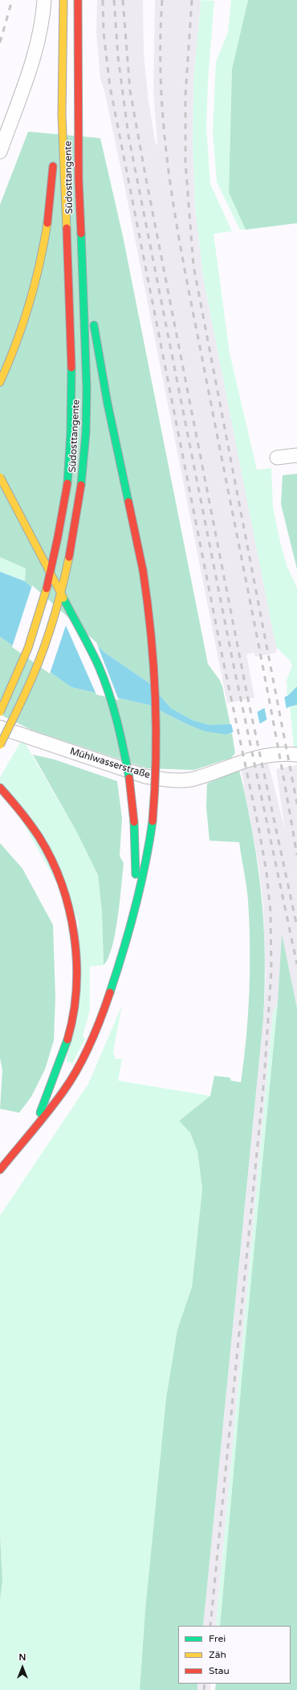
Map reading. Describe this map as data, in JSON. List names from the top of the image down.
{
  "streets": {
    "highway": ["Südosttangente"],
    "street": ["Mühlwasserstraße"]
  },
  "legend": ["Frei", "Zäh", "Stau"],
  "north": "top"
}
